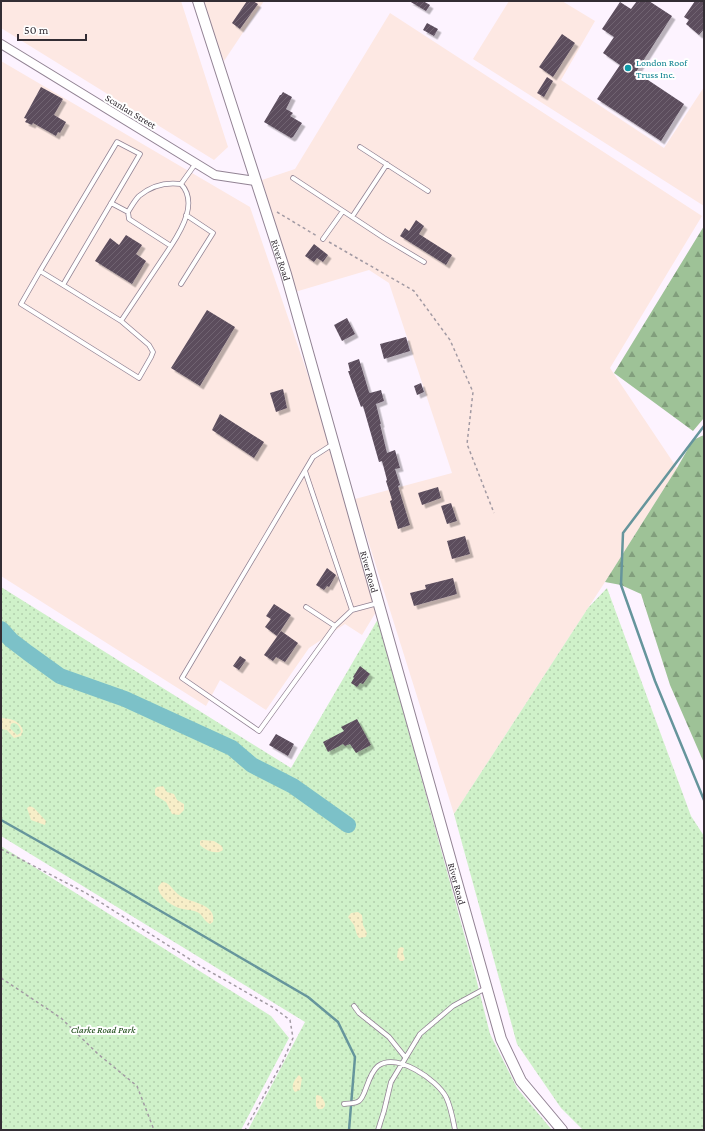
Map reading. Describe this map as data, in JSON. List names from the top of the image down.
{
  "streets": {
    "street": ["Scanlan Street", "River Road"]
  },
  "crossings": [
    ["Scanlan Street", "River Road"]
  ],
  "parks": ["Clarke Road Park"],
  "places": ["London Roof Truss Inc."],
  "scale_bar": "50 m"
}
